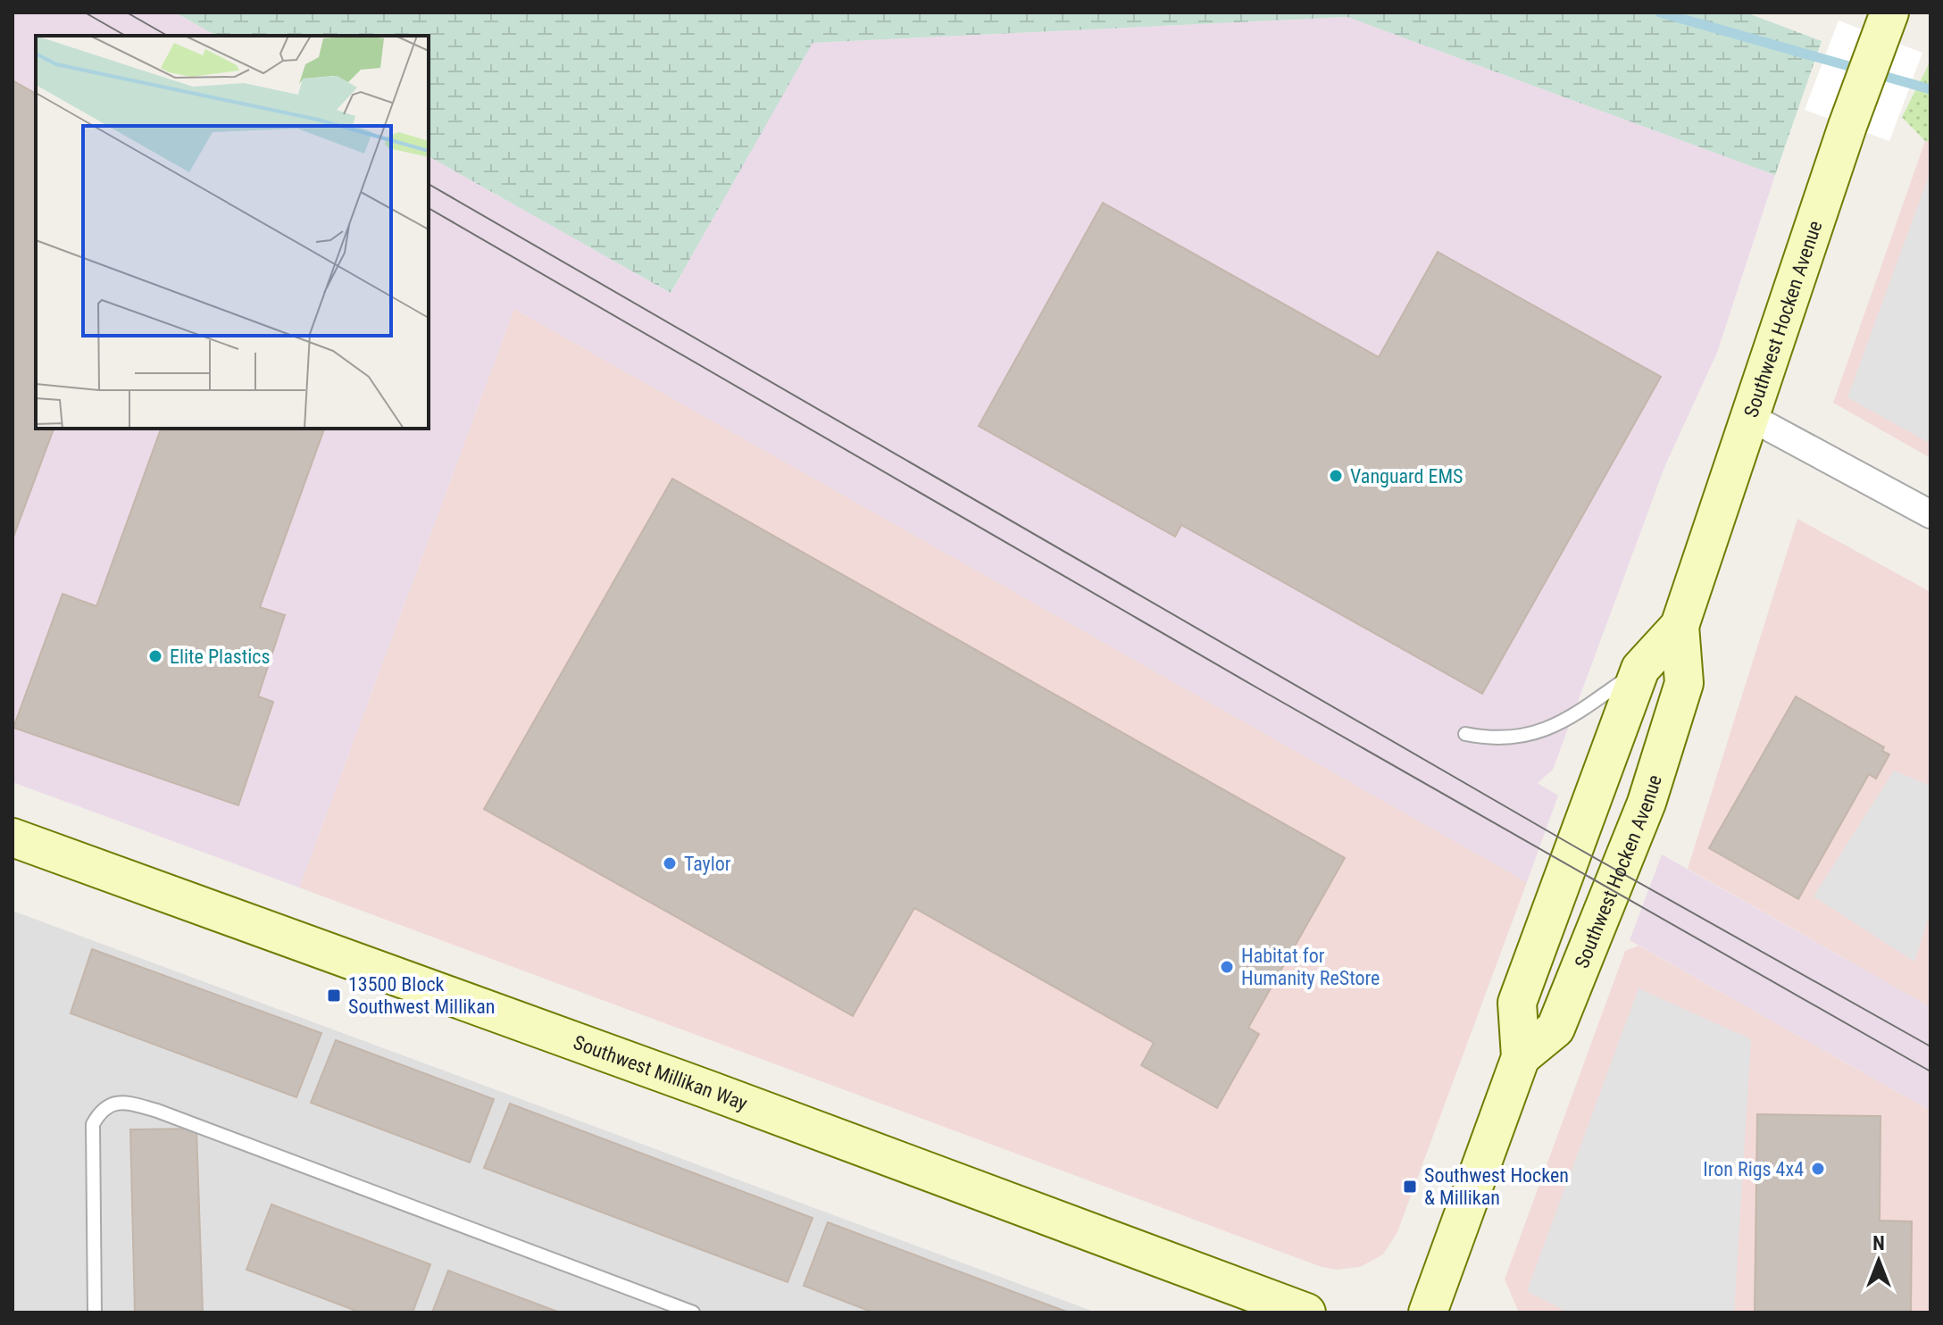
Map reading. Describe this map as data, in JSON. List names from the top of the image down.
{
  "streets": {
    "street": ["Southwest Hocken Avenue", "Southwest Millikan Way"]
  },
  "places": {
    "other": [
      "Vanguard EMS",
      "Elite Plastics",
      "Taylor",
      "Habitat for Humanity ReStore",
      "Iron Rigs 4x4"
    ],
    "transit": ["13500 Block Southwest Millikan", "Southwest Hocken & Millikan"]
  },
  "north": "top"
}
